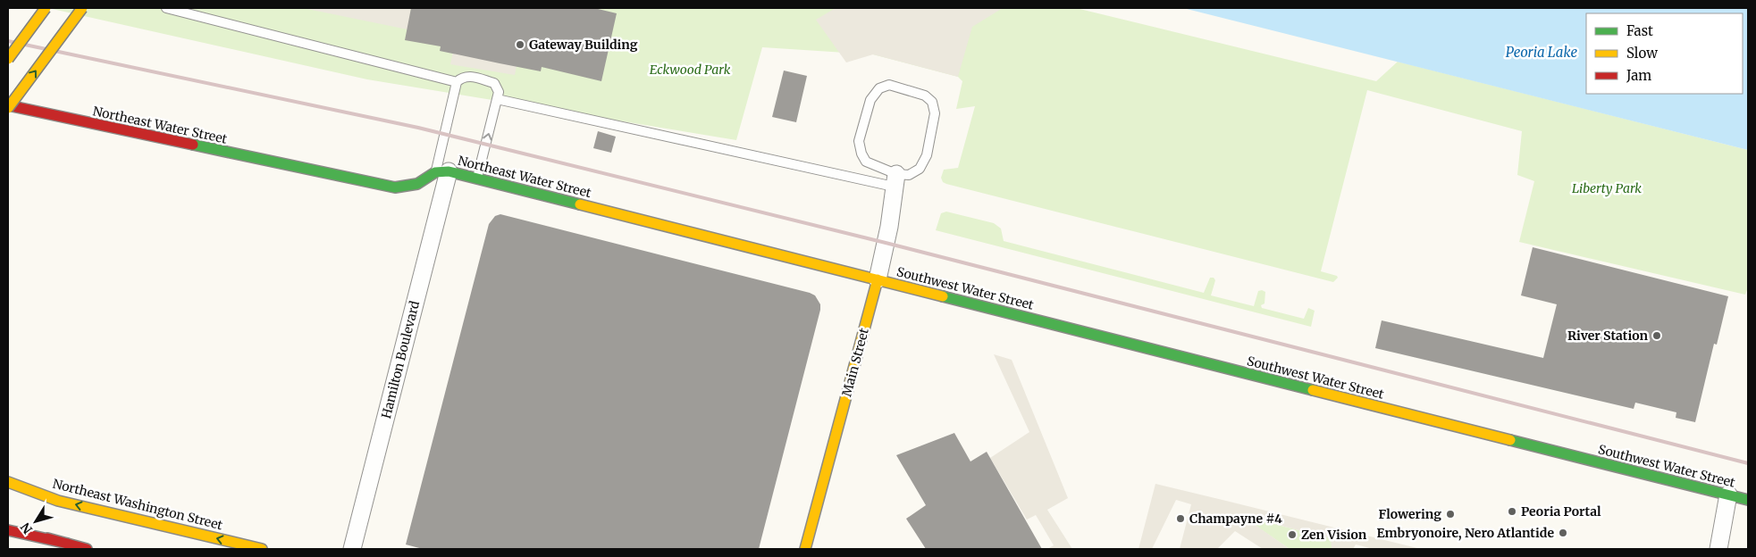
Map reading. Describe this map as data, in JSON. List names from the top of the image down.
{
  "streets": {
    "main road": [
      "Northeast Water Street",
      "Southwest Water Street",
      "Main Street",
      "Northeast Washington Street"
    ],
    "street": ["Hamilton Boulevard"]
  },
  "crossings": [
    ["Northeast Water Street", "Southwest Water Street"],
    ["Northeast Water Street", "Hamilton Boulevard"],
    ["Northeast Water Street", "Main Street"],
    ["Southwest Water Street", "Main Street"]
  ],
  "water": ["Peoria Lake"],
  "parks": ["Eckwood Park", "Liberty Park"],
  "places": [
    "Gateway Building",
    "River Station",
    "Peoria Portal",
    "Flowering",
    "Champayne #4",
    "Embryonoire, Nero Atlantide",
    "Zen Vision"
  ],
  "legend": ["Fast", "Slow", "Jam"],
  "north": "bottom left"
}
